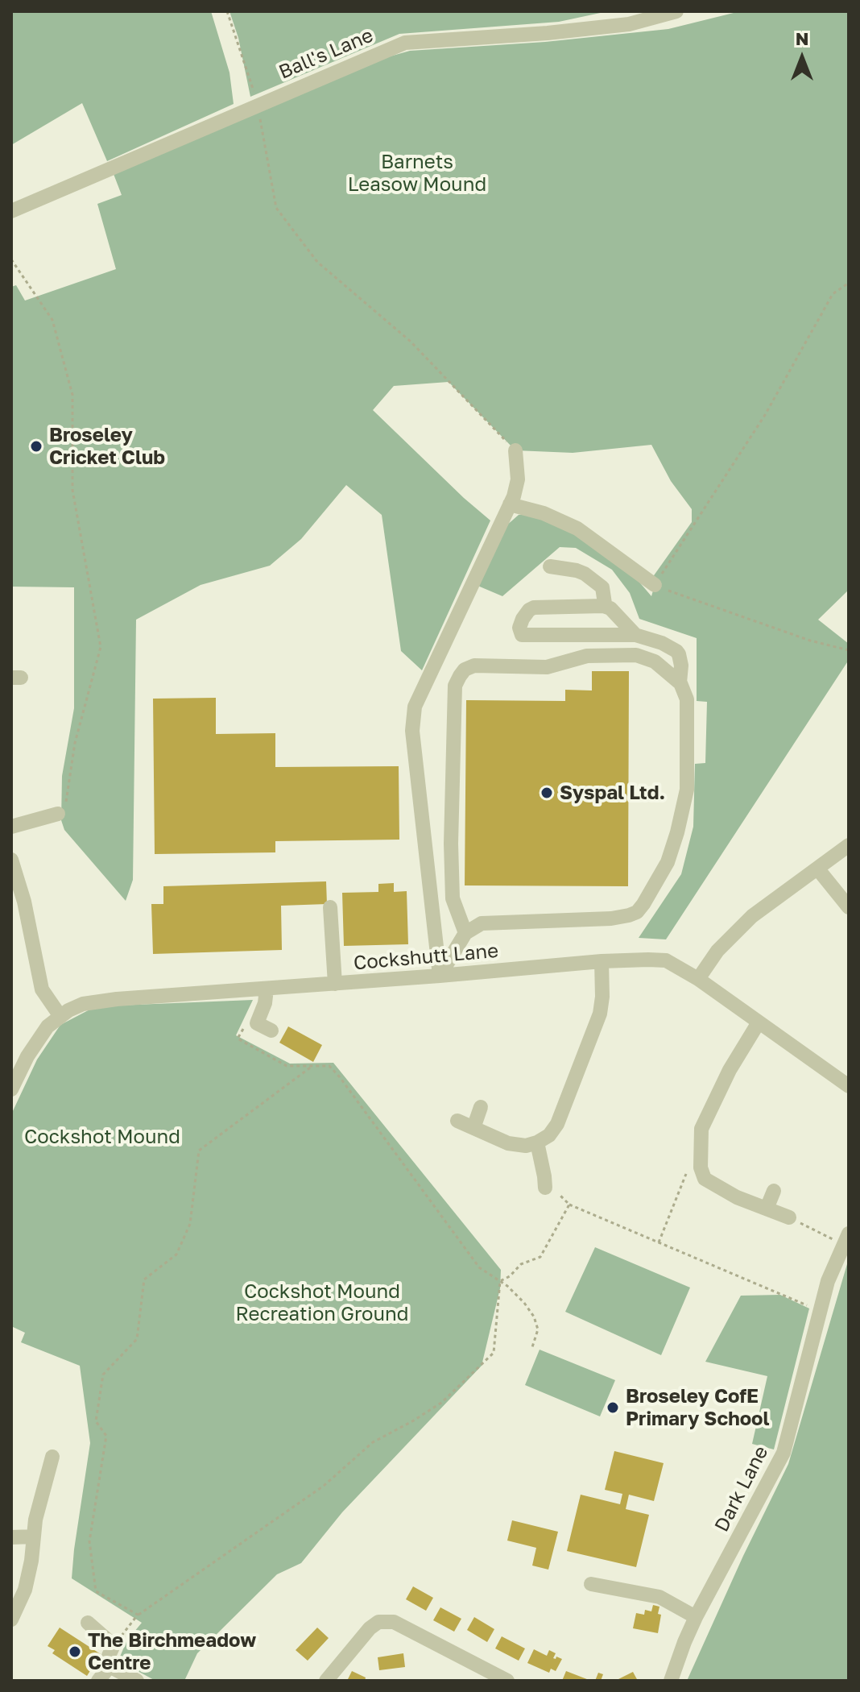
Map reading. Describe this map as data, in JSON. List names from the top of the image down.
{
  "streets": {
    "street": ["Ball's Lane", "Cockshutt Lane", "Dark Lane"]
  },
  "parks": ["Barnets Leasow Mound", "Cockshot Mound", "Cockshot Mound Recreation Ground"],
  "places": [
    "Broseley Cricket Club",
    "Syspal Ltd.",
    "Broseley CofE Primary School",
    "The Birchmeadow Centre"
  ],
  "north": "top"
}
